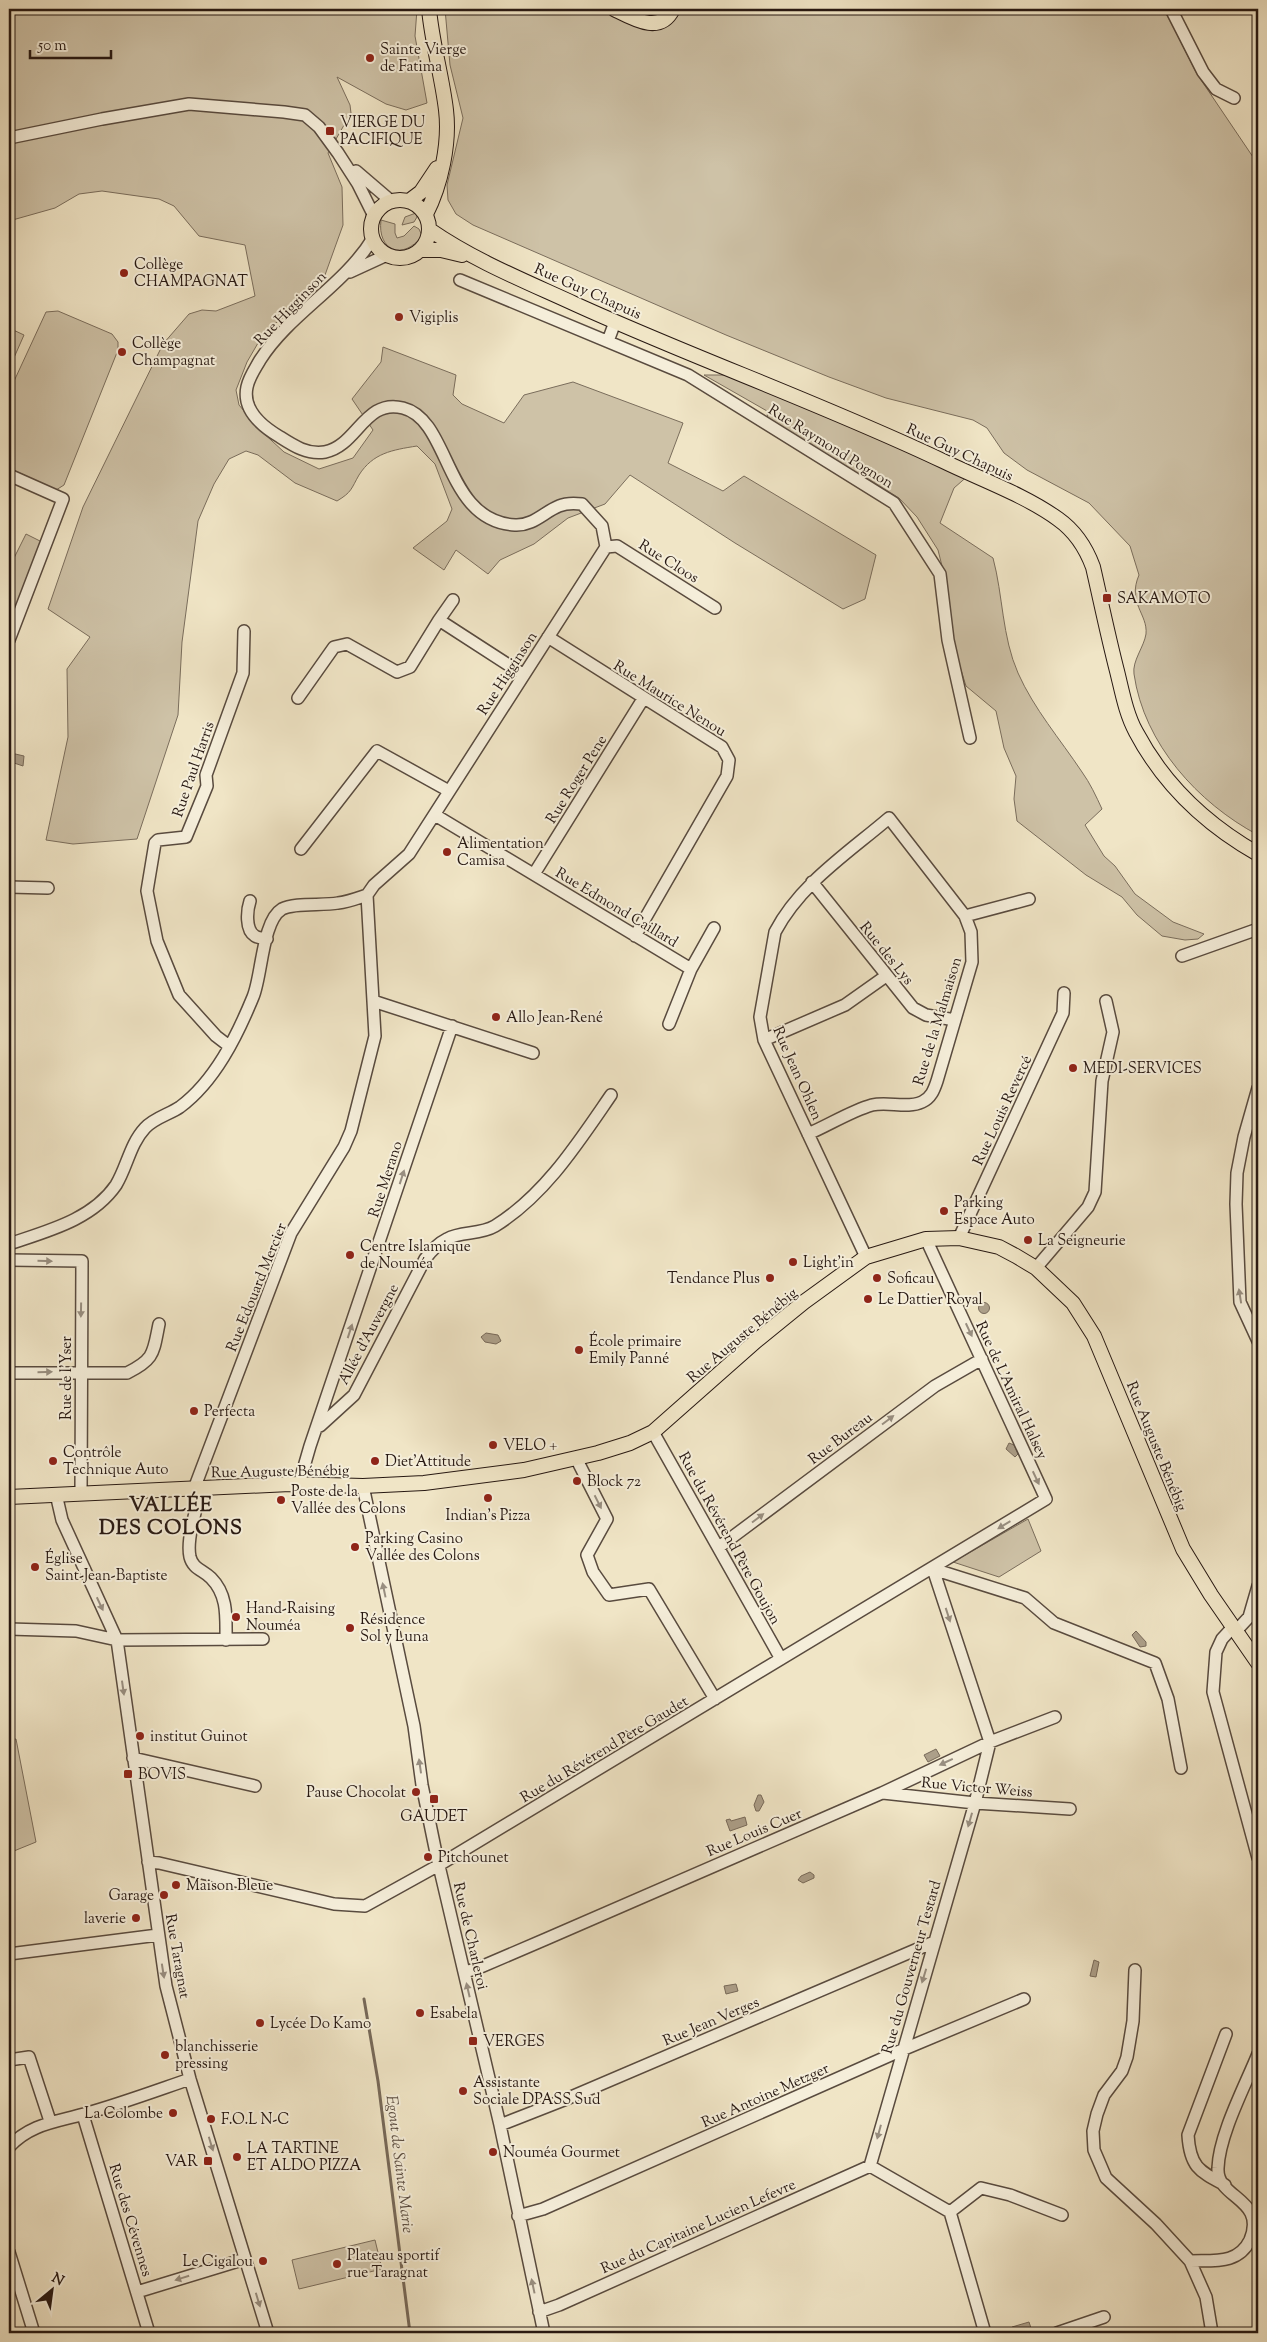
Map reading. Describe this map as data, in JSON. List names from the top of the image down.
{
  "streets": {
    "main road": ["Rue Guy Chapuis", "Rue Auguste Bénébig"],
    "street": [
      "Rue Higginson",
      "Rue Raymond Pognon",
      "Rue Cloos",
      "Rue Maurice Nenou",
      "Rue Paul Harris",
      "Rue Roger Pene",
      "Rue Edmond Caillard",
      "Rue des Lys",
      "Rue de la Malmaison",
      "Rue Jean Ohlen",
      "Rue Louis Revercé",
      "Rue Merano",
      "Rue Edouard Mercier",
      "Allée d'Auvergne",
      "Rue de l'Yser",
      "Rue de L'Amiral Halsey",
      "Rue Bureau",
      "Rue du Révérend Père Goujon",
      "Rue du Révérend Père Gaudet",
      "Rue Victor Weiss",
      "Rue Louis Cuer",
      "Rue de Charleroi",
      "Rue Taragnat",
      "Rue du Gouverneur Testard",
      "Rue Jean Verges",
      "Rue Antoine Metzger",
      "Rue des Cévennes",
      "Rue du Capitaine Lucien Lefevre"
    ]
  },
  "crossings": [
    ["Rue Guy Chapuis", "Rue Higginson"],
    ["Rue Higginson", "Rue Cloos"],
    ["Rue Higginson", "Rue Maurice Nenou"],
    ["Rue Higginson", "Rue Paul Harris"],
    ["Rue Higginson", "Rue Edmond Caillard"],
    ["Rue Higginson", "Rue Edouard Mercier"],
    ["Rue Maurice Nenou", "Rue Roger Pene"],
    ["Rue Maurice Nenou", "Rue Edmond Caillard"],
    ["Rue Roger Pene", "Rue Edmond Caillard"],
    ["Rue des Lys", "Rue de la Malmaison"],
    ["Rue des Lys", "Rue Jean Ohlen"],
    ["Rue de la Malmaison", "Rue Jean Ohlen"],
    ["Rue Jean Ohlen", "Rue Auguste Bénébig"],
    ["Rue Louis Revercé", "Rue Auguste Bénébig"],
    ["Rue Merano", "Allée d'Auvergne"],
    ["Rue Merano", "Rue Auguste Bénébig"],
    ["Rue Edouard Mercier", "Rue Auguste Bénébig"],
    ["Rue Auguste Bénébig", "Rue de l'Yser"],
    ["Rue Auguste Bénébig", "Rue de L'Amiral Halsey"],
    ["Rue Auguste Bénébig", "Rue du Révérend Père Goujon"],
    ["Rue Auguste Bénébig", "Rue de Charleroi"],
    ["Rue Auguste Bénébig", "Rue Taragnat"],
    ["Rue de L'Amiral Halsey", "Rue Bureau"],
    ["Rue de L'Amiral Halsey", "Rue du Révérend Père Gaudet"],
    ["Rue Bureau", "Rue du Révérend Père Goujon"],
    ["Rue du Révérend Père Goujon", "Rue du Révérend Père Gaudet"],
    ["Rue du Révérend Père Gaudet", "Rue de Charleroi"],
    ["Rue du Révérend Père Gaudet", "Rue Taragnat"],
    ["Rue Victor Weiss", "Rue Louis Cuer"],
    ["Rue Victor Weiss", "Rue du Gouverneur Testard"],
    ["Rue Louis Cuer", "Rue de Charleroi"],
    ["Rue Louis Cuer", "Rue du Gouverneur Testard"],
    ["Rue de Charleroi", "Rue Jean Verges"],
    ["Rue de Charleroi", "Rue Antoine Metzger"],
    ["Rue de Charleroi", "Rue du Capitaine Lucien Lefevre"],
    ["Rue du Gouverneur Testard", "Rue Jean Verges"],
    ["Rue du Gouverneur Testard", "Rue Antoine Metzger"],
    ["Rue du Gouverneur Testard", "Rue du Capitaine Lucien Lefevre"]
  ],
  "one_way": [
    "Rue Merano",
    "Rue de L'Amiral Halsey",
    "Rue Bureau",
    "Rue de Charleroi",
    "Rue Taragnat",
    "Rue du Gouverneur Testard"
  ],
  "districts": ["VALLÉE DES COLONS"],
  "water": ["Egout de Sainte Marie"],
  "places": {
    "other": [
      "Sainte Vierge de Fatima",
      "Collège CHAMPAGNAT",
      "Vigiplis",
      "Collège Champagnat",
      "Alimentation Camisa",
      "Allo Jean-René",
      "MEDI-SERVICES",
      "Parking Espace Auto",
      "La Seigneurie",
      "Centre Islamique de Nouméa",
      "Light'in",
      "Tendance Plus",
      "Soficau",
      "Le Dattier Royal",
      "École primaire Emily Panné",
      "Perfecta",
      "VELO +",
      "Contrôle Technique Auto",
      "Diet'Attitude",
      "Block 72",
      "Indian's Pizza",
      "Poste de la Vallée des Colons",
      "Parking Casino Vallée des Colons",
      "Église Saint-Jean-Baptiste",
      "Hand-Raising Nouméa",
      "Résidence Sol y Luna",
      "institut Guinot",
      "Pause Chocolat",
      "Pitchounet",
      "Maison Bleue",
      "Garage",
      "laverie",
      "Esabela",
      "Lycée Do Kamo",
      "blanchisserie pressing",
      "Assistante Sociale DPASS Sud",
      "La Colombe",
      "F.O.L N-C",
      "Nouméa Gourmet",
      "LA TARTINE ET ALDO PIZZA",
      "Le Cigalou",
      "Plateau sportif rue Taragnat"
    ],
    "transit": [
      "VIERGE DU PACIFIQUE",
      "SAKAMOTO",
      "BOVIS",
      "GAUDET",
      "VERGES",
      "VAR"
    ]
  },
  "scale_bar": "50 m",
  "north": "top right"
}
